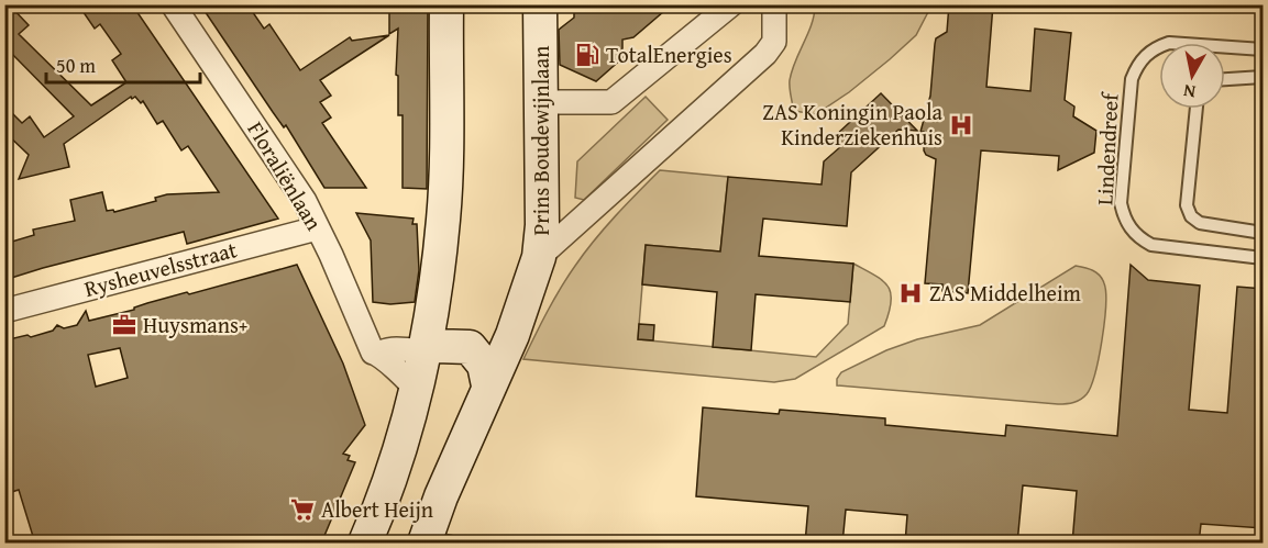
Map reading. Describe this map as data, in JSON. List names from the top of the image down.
{
  "streets": {
    "main road": ["Prins Boudewijnlaan"],
    "street": ["Floraliënlaan", "Rysheuvelsstraat"],
    "lane": ["Lindendreef"]
  },
  "crossings": [
    ["Floraliënlaan", "Rysheuvelsstraat"]
  ],
  "places": {
    "fuel station": ["TotalEnergies"],
    "hospital": ["ZAS Koningin Paola Kinderziekenhuis", "ZAS Middelheim"],
    "office": ["Huysmans+"],
    "supermarket": ["Albert Heijn"]
  },
  "scale_bar": "50 m",
  "north": "bottom"
}
